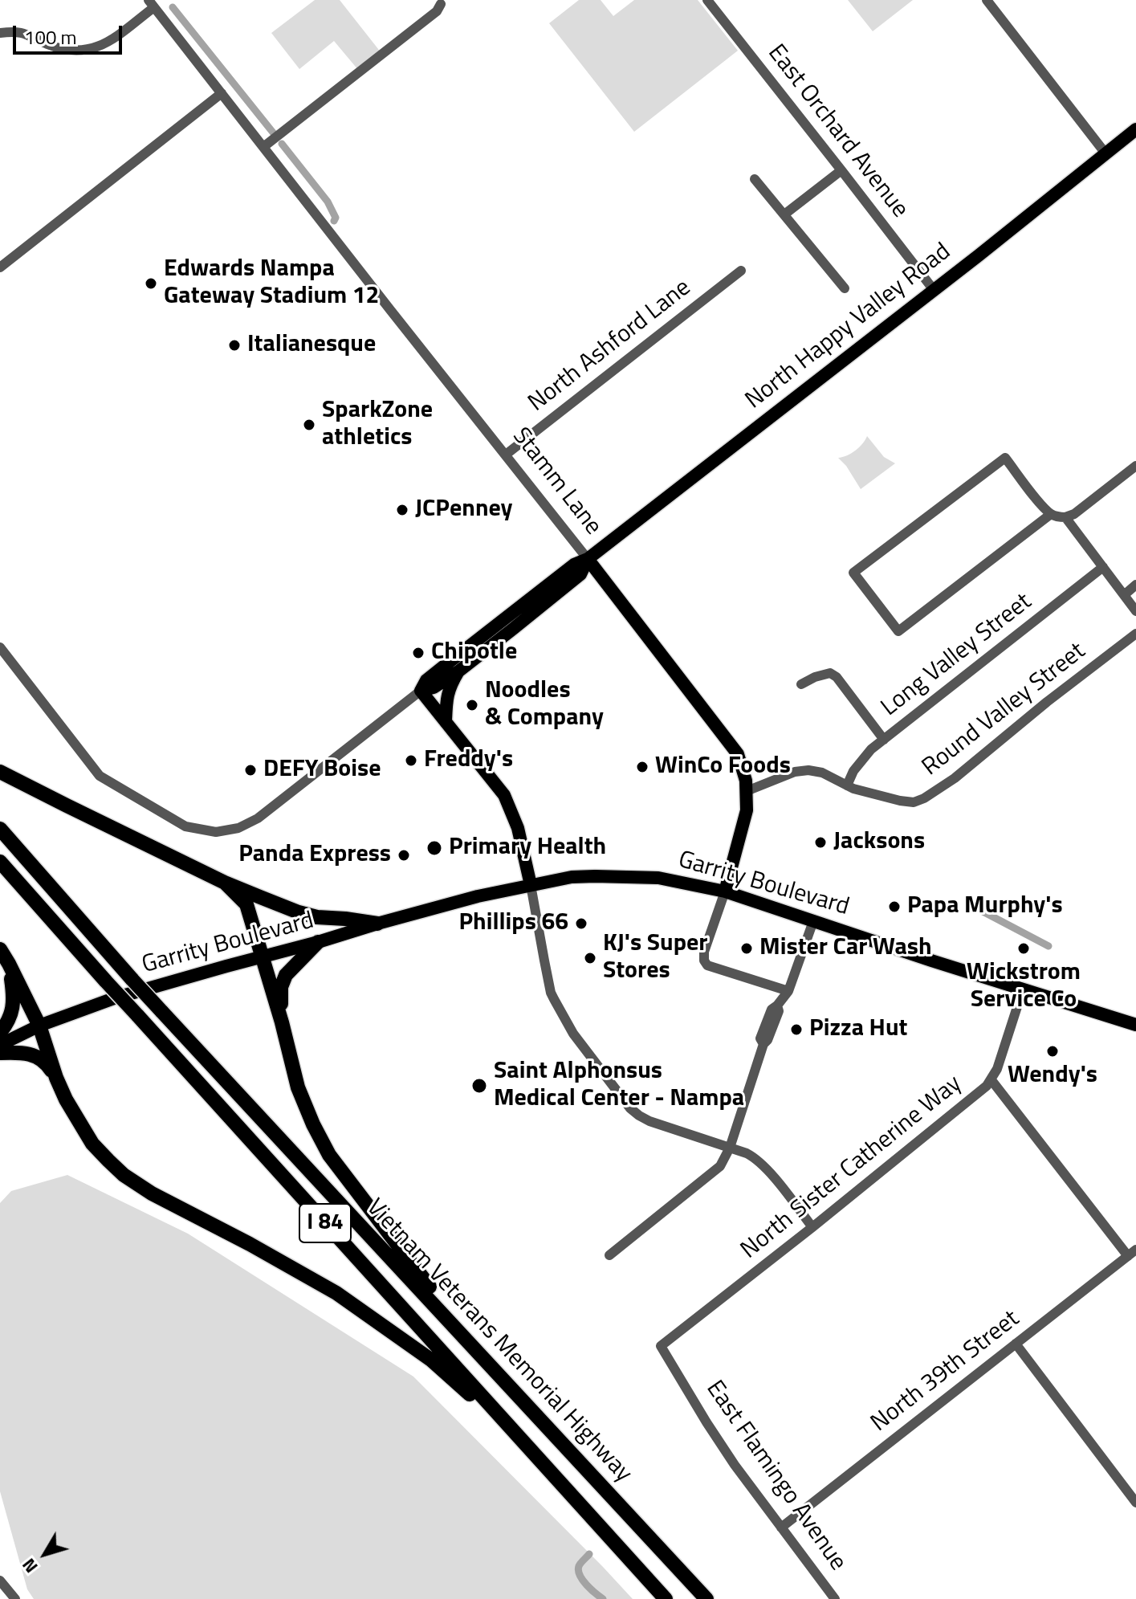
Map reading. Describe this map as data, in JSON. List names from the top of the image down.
{
  "streets": {
    "highway": ["I 84", "Vietnam Veterans Memorial Highway"],
    "main road": ["North Happy Valley Road", "Stamm Lane", "Garrity Boulevard"],
    "street": [
      "East Orchard Avenue",
      "North Ashford Lane",
      "Long Valley Street",
      "Round Valley Street",
      "North Sister Catherine Way",
      "North 39th Street",
      "East Flamingo Avenue"
    ]
  },
  "crossings": [
    ["East Orchard Avenue", "North Happy Valley Road"],
    ["North Happy Valley Road", "Stamm Lane"],
    ["North Ashford Lane", "Stamm Lane"],
    ["Stamm Lane", "Round Valley Street"],
    ["Stamm Lane", "Garrity Boulevard"],
    ["Long Valley Street", "Round Valley Street"],
    ["Garrity Boulevard", "North Sister Catherine Way"],
    ["North Sister Catherine Way", "East Flamingo Avenue"],
    ["North 39th Street", "East Flamingo Avenue"]
  ],
  "places": [
    "Edwards Nampa Gateway Stadium 12",
    "Italianesque",
    "SparkZone athletics",
    "JCPenney",
    "Chipotle",
    "Noodles & Company",
    "Freddy's",
    "WinCo Foods",
    "DEFY Boise",
    "Jacksons",
    "Primary Health",
    "Panda Express",
    "Papa Murphy's",
    "Phillips 66",
    "Mister Car Wash",
    "Wickstrom Service Co",
    "KJ's Super Stores",
    "Pizza Hut",
    "Wendy's",
    "Saint Alphonsus Medical Center - Nampa"
  ],
  "scale_bar": "100 m",
  "north": "bottom left"
}
